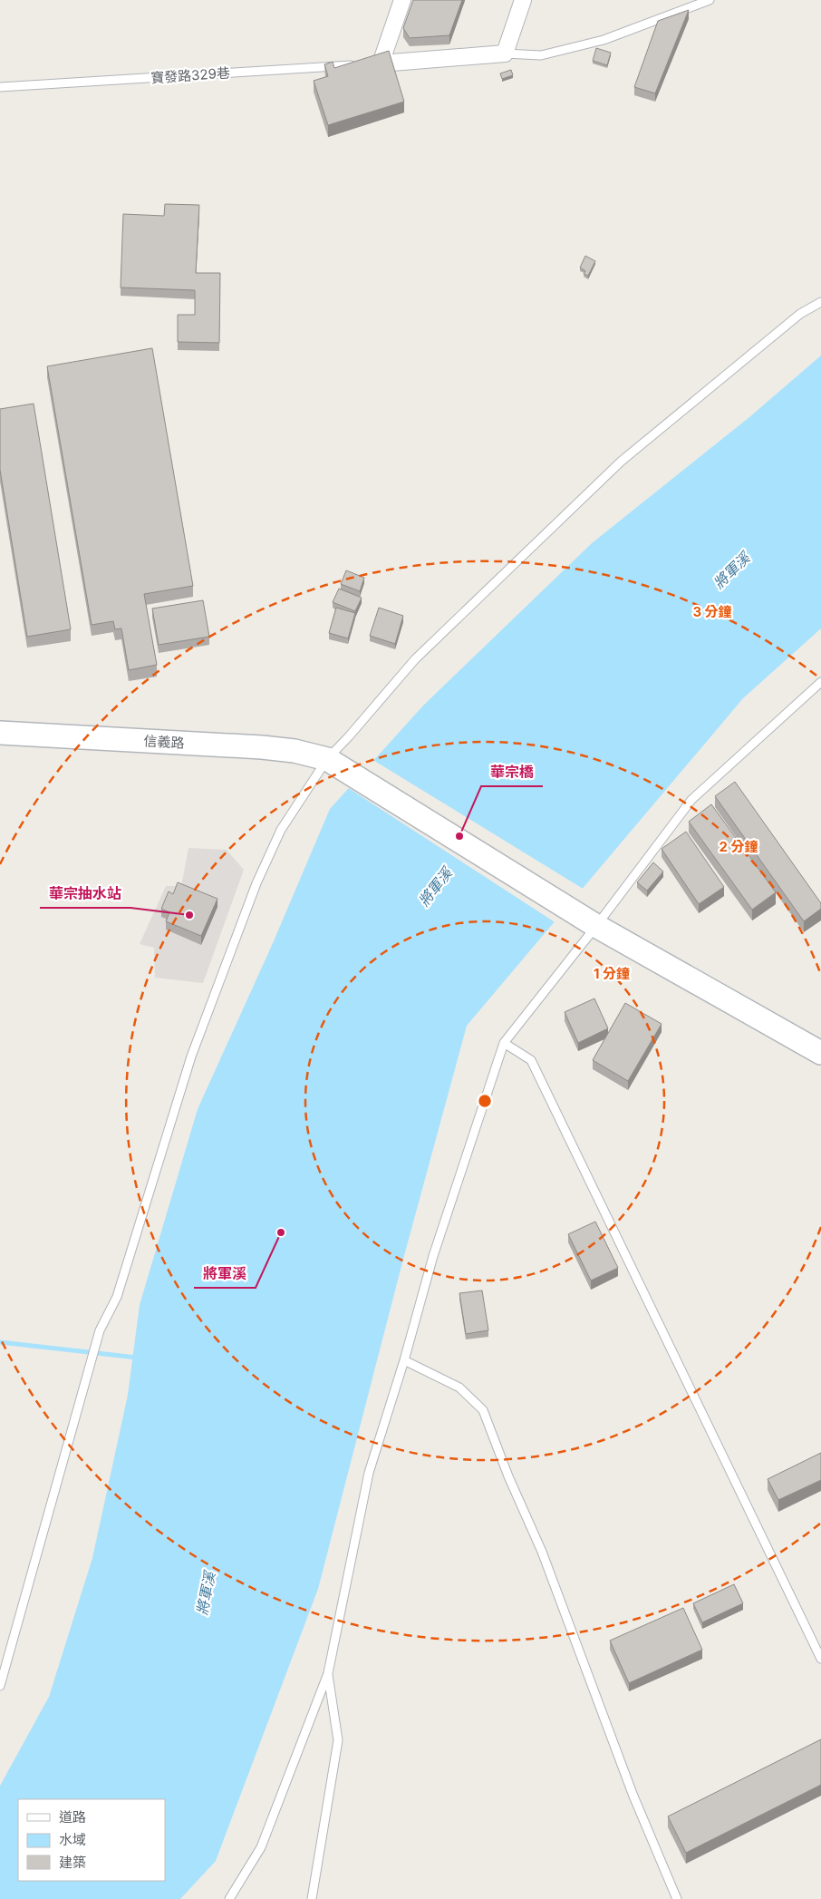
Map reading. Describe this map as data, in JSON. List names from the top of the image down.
{
  "streets": {
    "street": ["信義路"],
    "lane": ["寶發路329巷"]
  },
  "water": ["將軍溪"],
  "places": ["華宗橋", "華宗抽水站", "將軍溪"],
  "legend": ["道路", "水域", "建築"],
  "rings": ["3 分鐘", "2 分鐘", "1 分鐘"]
}
